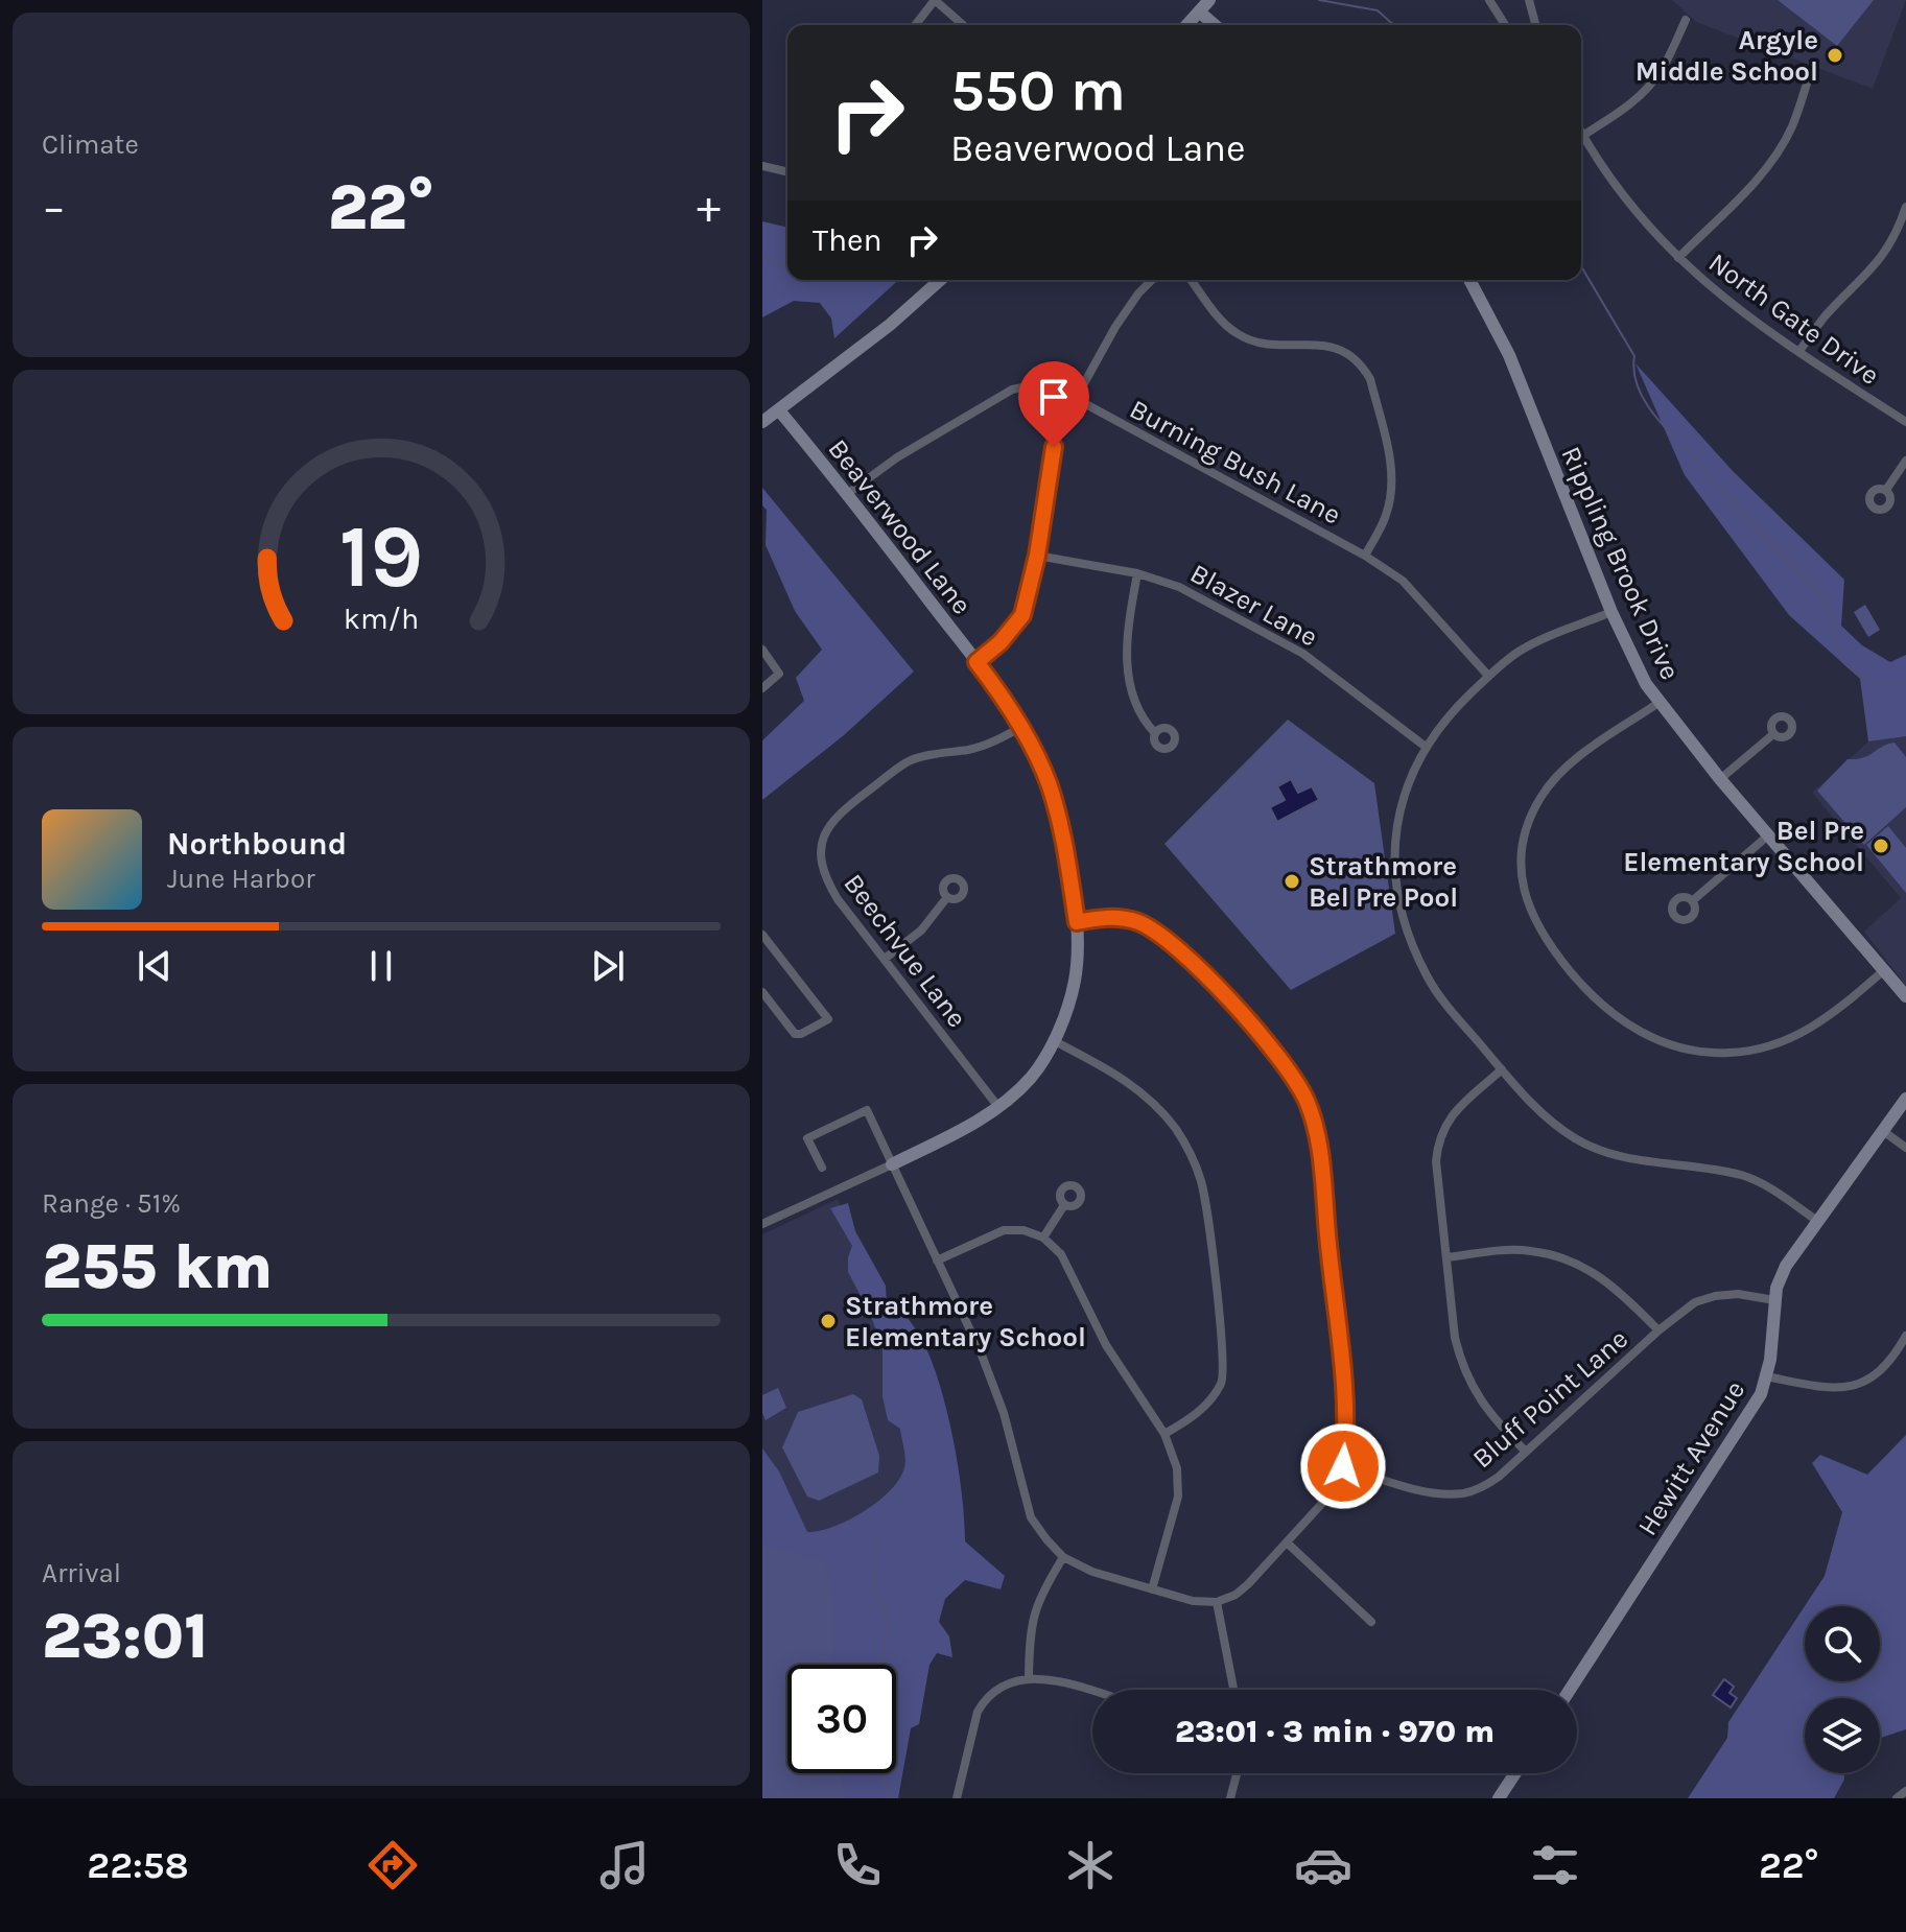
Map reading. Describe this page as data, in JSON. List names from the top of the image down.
{
  "streets": {
    "street": [
      "North Gate Drive",
      "Burning Bush Lane",
      "Beaverwood Lane",
      "Rippling Brook Drive",
      "Blazer Lane",
      "Beechvue Lane",
      "Bluff Point Lane",
      "Hewitt Avenue"
    ]
  },
  "crossings": [
    ["Burning Bush Lane", "Beaverwood Lane"],
    ["Beaverwood Lane", "Beechvue Lane"],
    ["Bluff Point Lane", "Hewitt Avenue"]
  ],
  "places": [
    "Argyle Middle School",
    "Bel Pre Elementary School",
    "Strathmore Bel Pre Pool",
    "Strathmore Elementary School"
  ],
  "page": {
    "tile": [
      "Climate",
      ["Range · 51%", "255 km"],
      ["Arrival", "23:01"]
    ],
    "turn": ["550 m", "Beaverwood Lane"],
    "heat": ["−", "22°", "+"],
    "then": "Then",
    "song": ["Northbound", "June Harbor"],
    "limit": "30",
    "trip": "23:01 · 3 min · 970 m",
    "tabs": ["22:58", "22°"],
    "gauge": ["19", "km/h"]
  }
}
